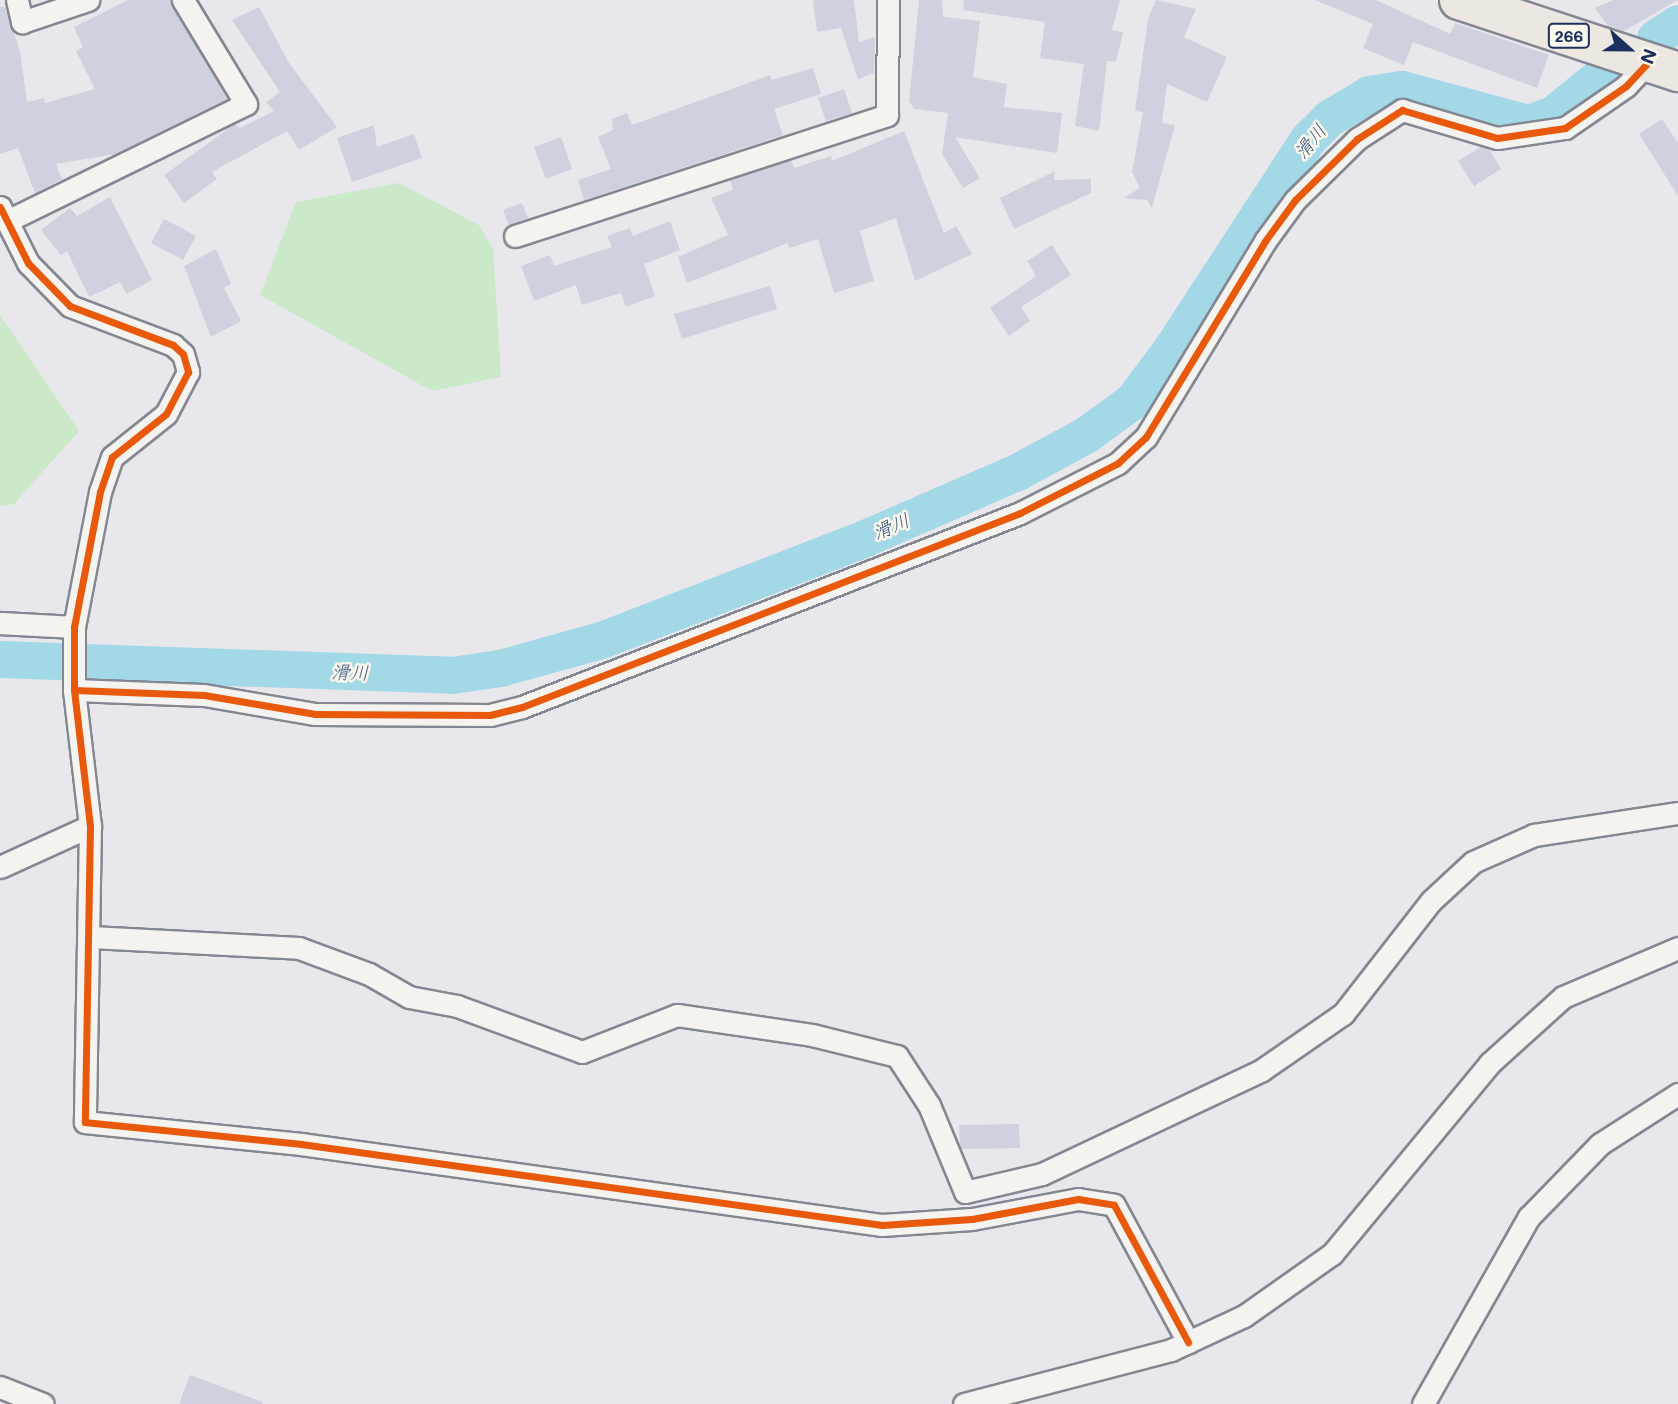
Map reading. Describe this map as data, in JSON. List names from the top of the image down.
{
  "streets": {
    "highway": ["266"]
  },
  "water": ["滑川"],
  "north": "right"
}
